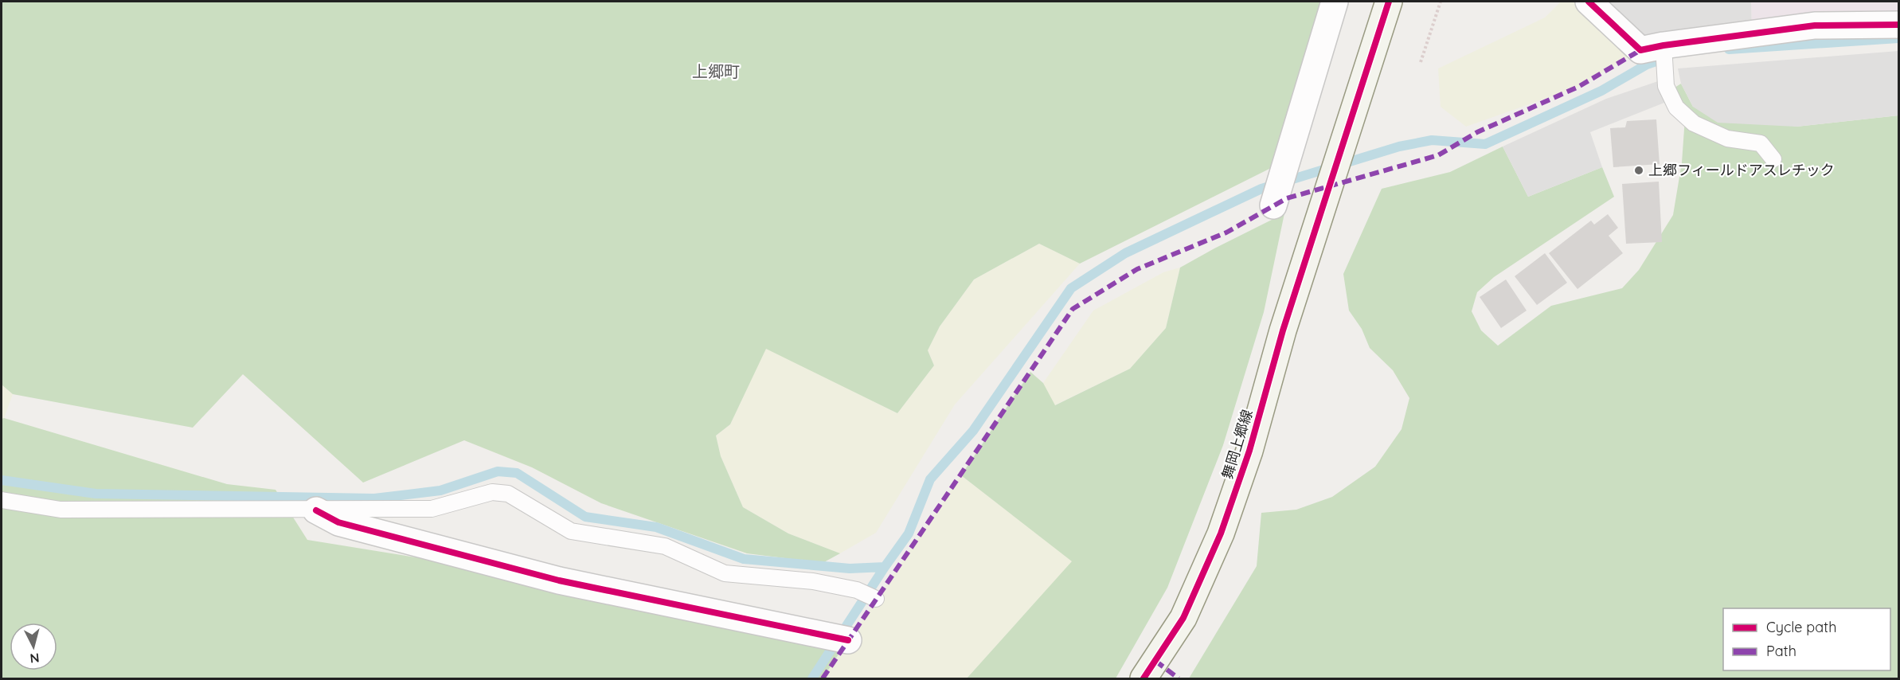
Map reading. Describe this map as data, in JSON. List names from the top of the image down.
{
  "streets": {
    "street": ["舞岡上郷線"]
  },
  "districts": ["上郷町"],
  "places": ["上郷フィールドアスレチック"],
  "legend": ["Cycle path", "Path"],
  "north": "bottom"
}
